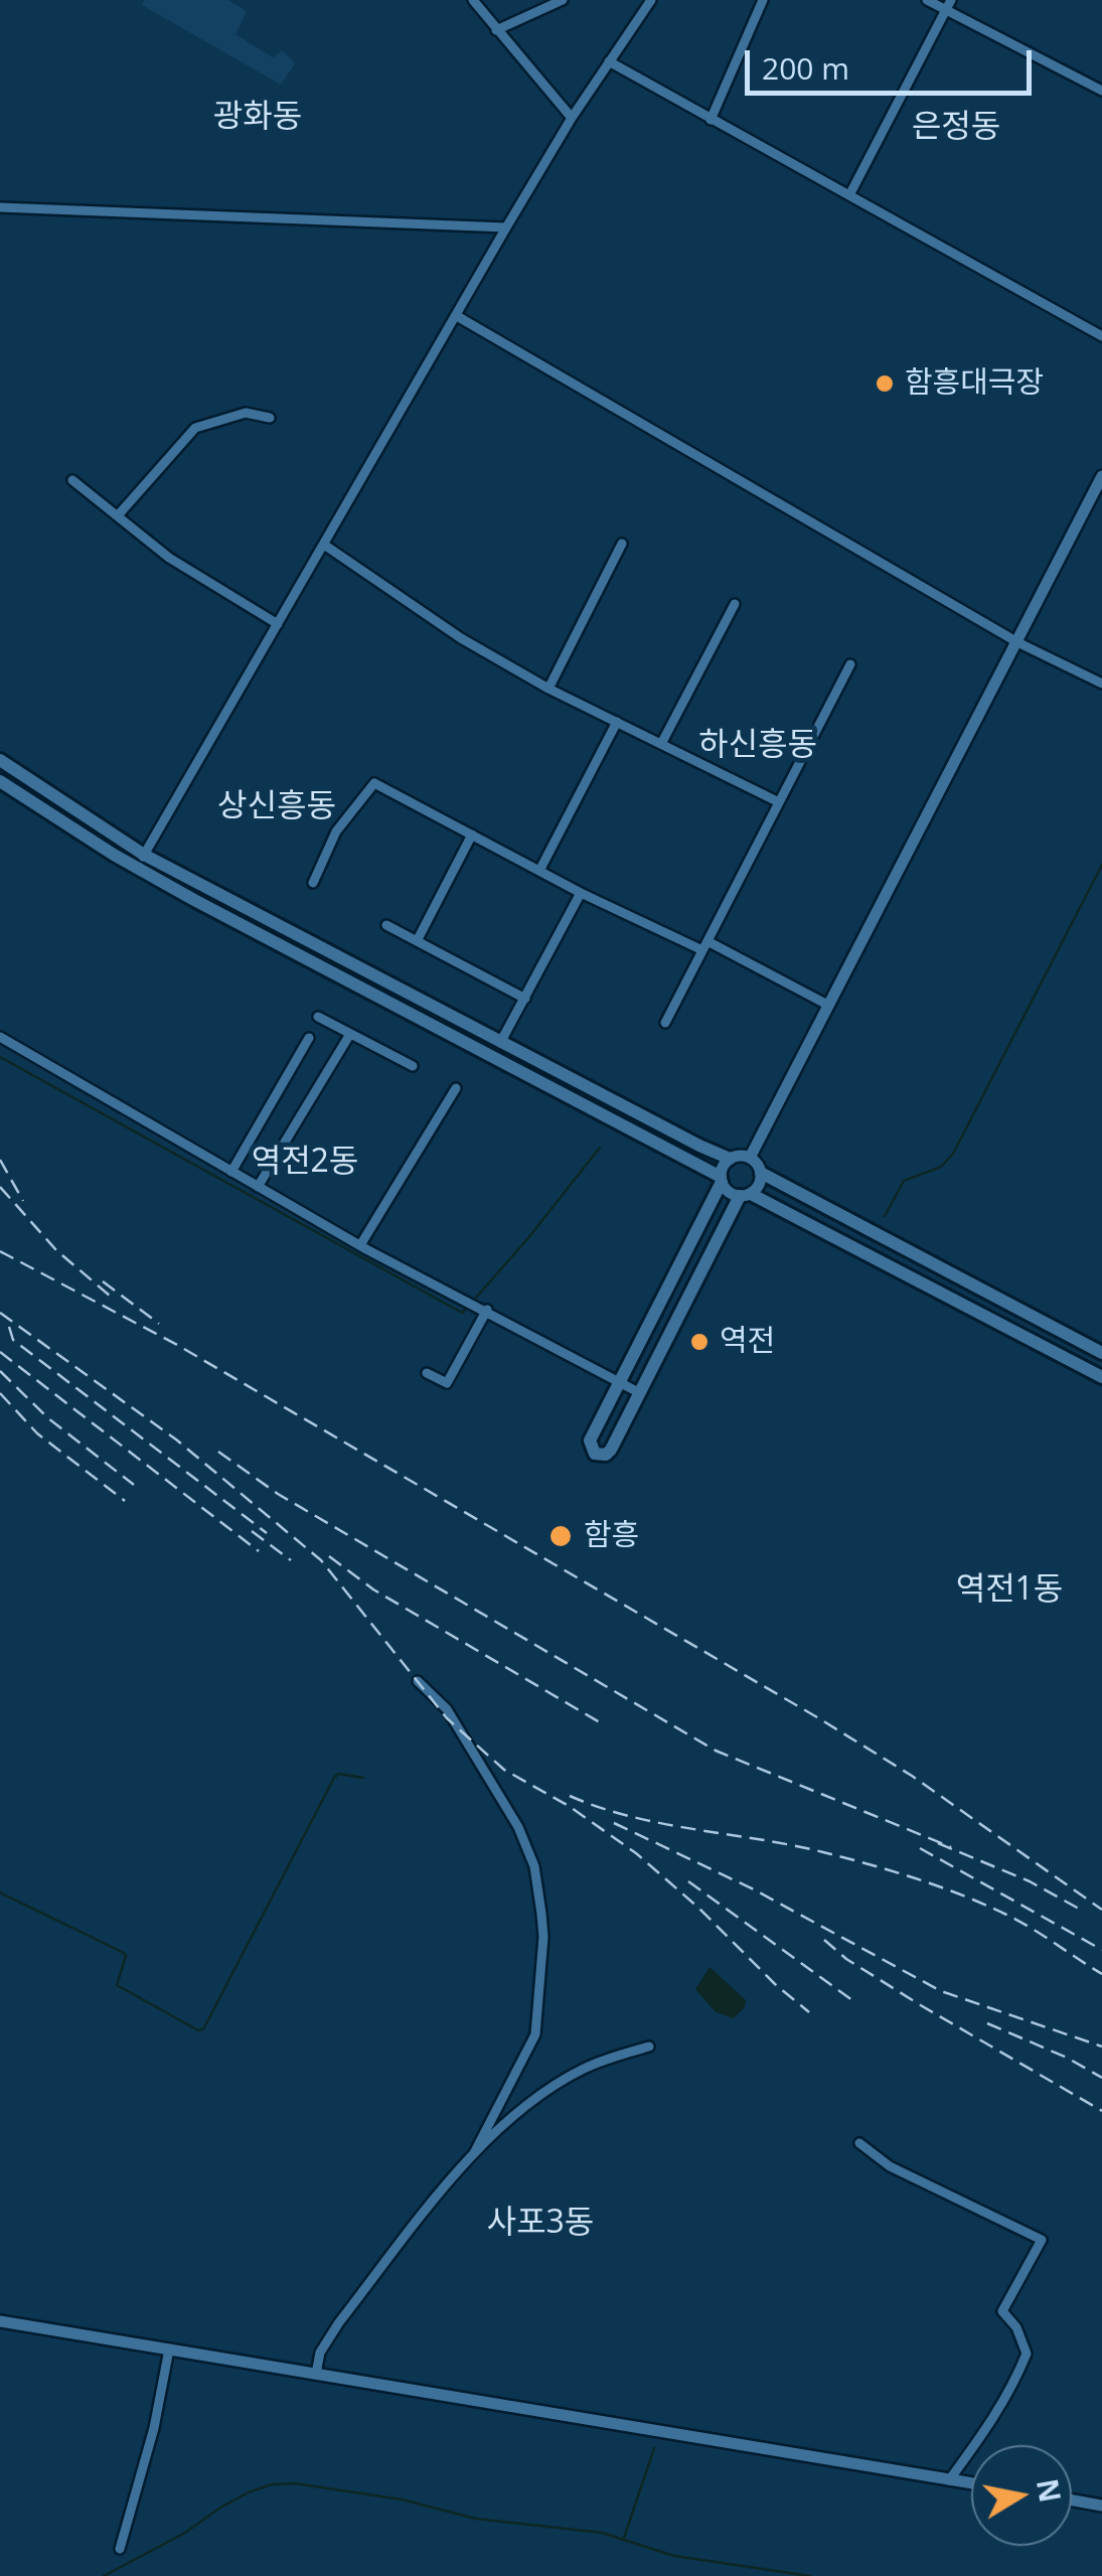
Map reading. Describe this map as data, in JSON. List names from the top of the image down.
{
  "districts": [
    "광화동",
    "은정동",
    "하신흥동",
    "상신흥동",
    "역전2동",
    "역전1동",
    "사포3동"
  ],
  "places": ["함흥대극장", "역전", "함흥"],
  "scale_bar": "200 m",
  "north": "right"
}
